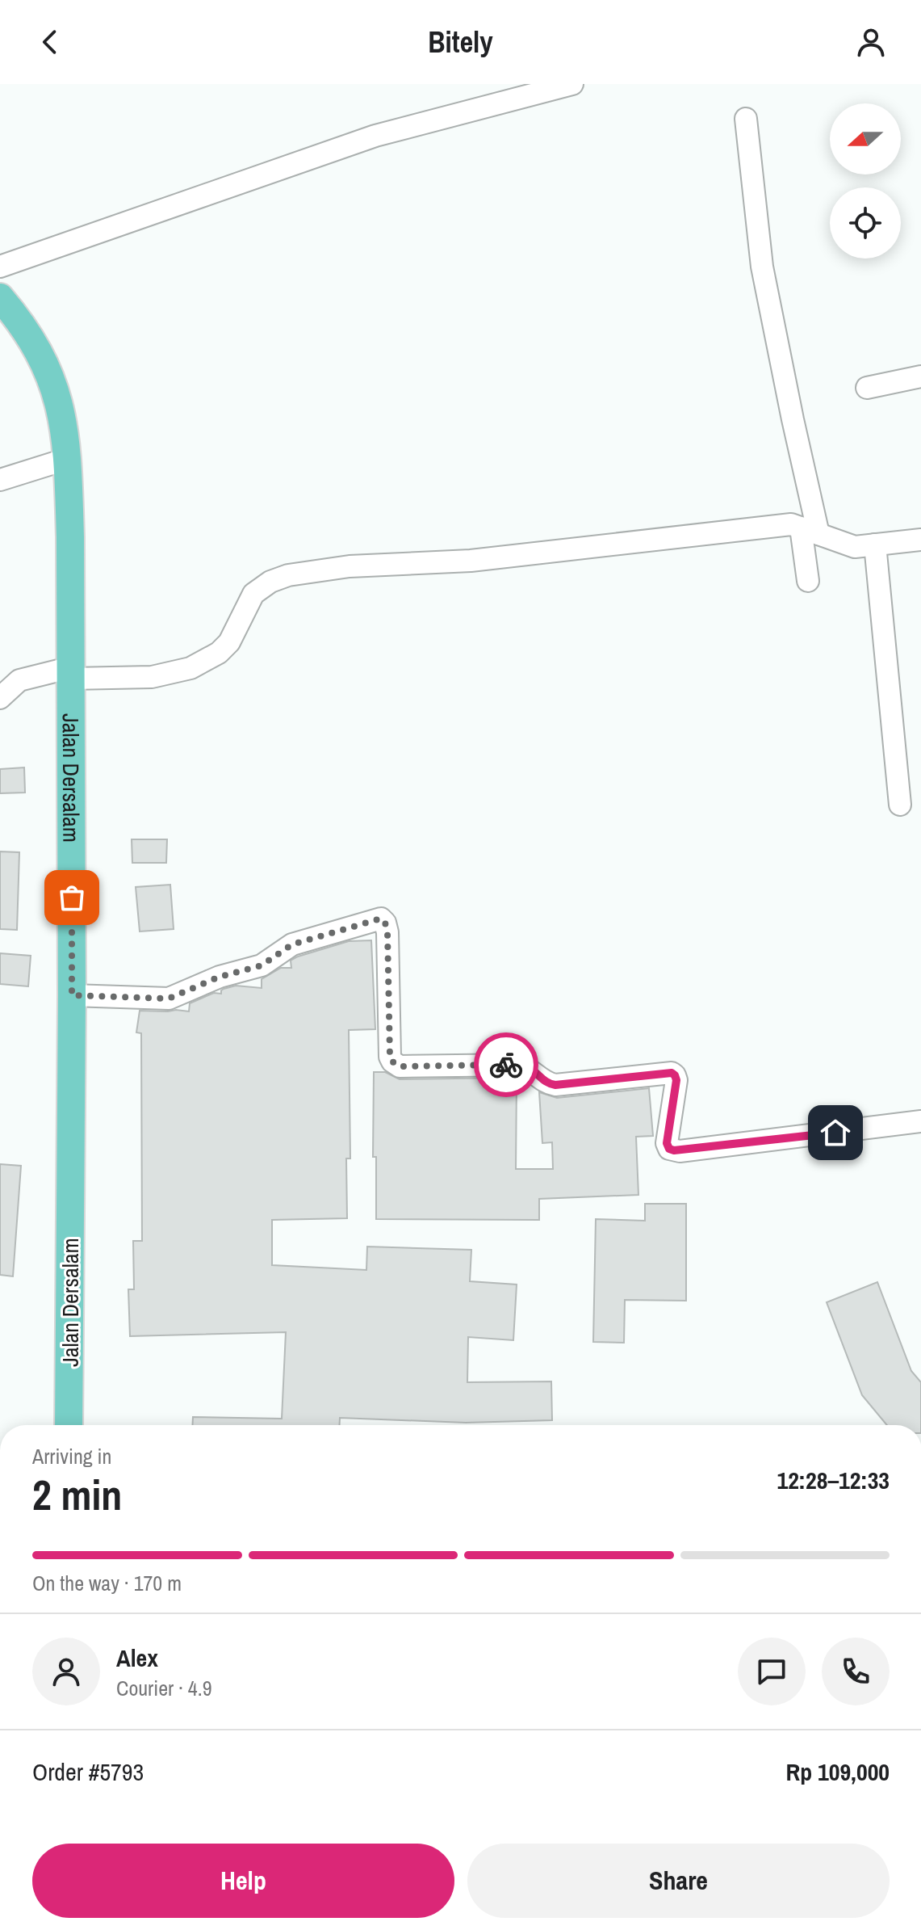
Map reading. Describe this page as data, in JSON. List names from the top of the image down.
{
  "streets": {
    "main road": ["Jalan Dersalam"]
  },
  "north": "left",
  "page": {
    "header": "Bitely",
    "heading": ["2 min", "Arriving in", "12:28–12:33"],
    "panel": [
      "Alex",
      "Courier · 4.9",
      "Order #5793",
      "Rp 109,000"
    ],
    "bar": "On the way · 170 m",
    "buttons": ["Help", "Share"]
  }
}
